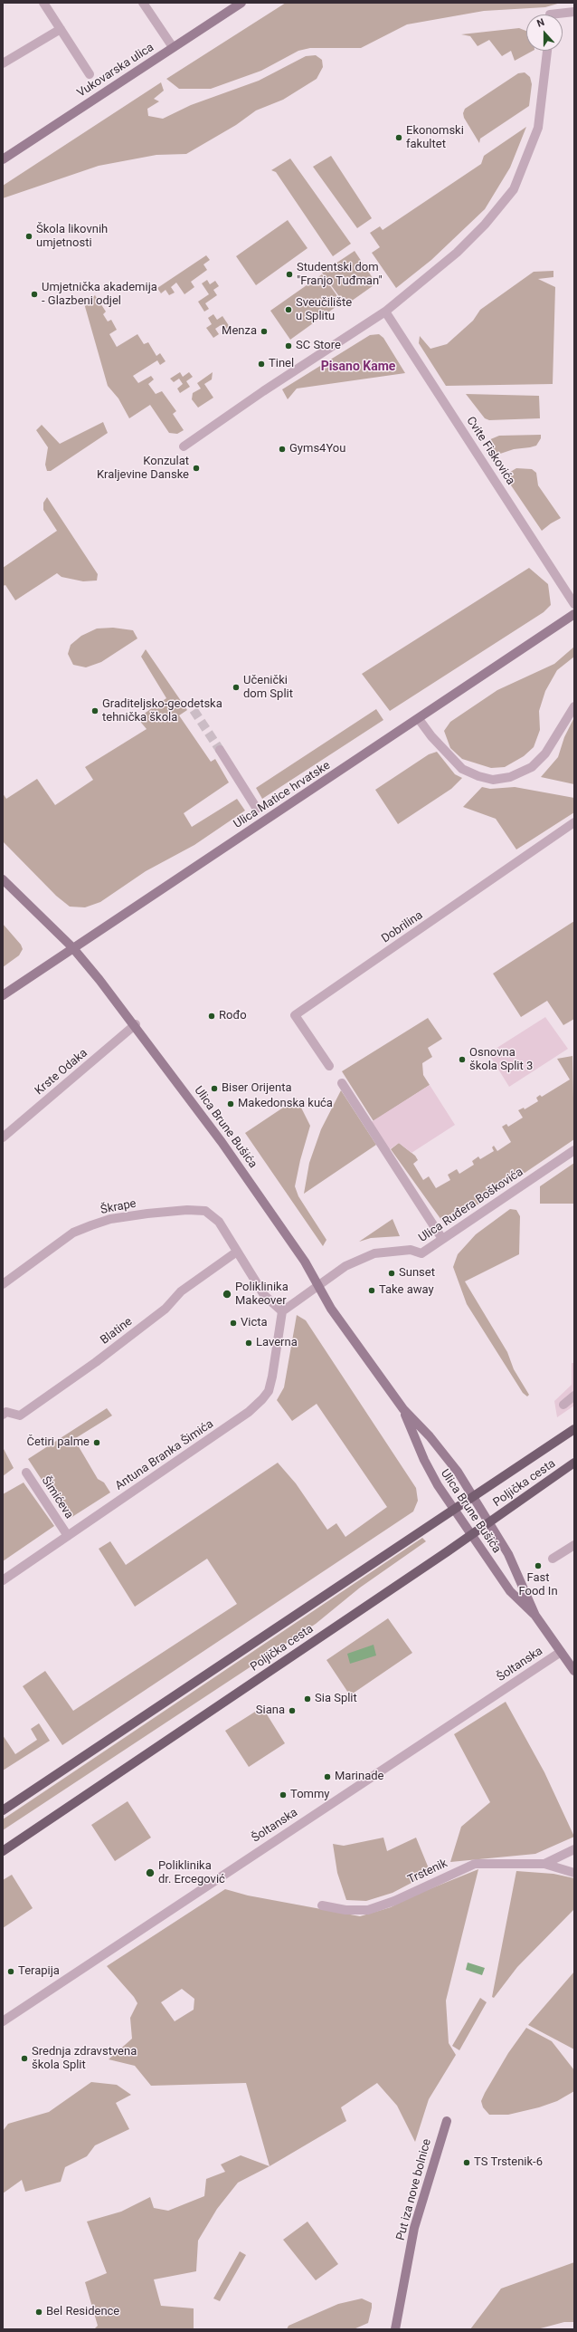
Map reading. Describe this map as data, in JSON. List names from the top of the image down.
{
  "streets": {
    "main road": ["Poljička cesta"],
    "street": [
      "Vukovarska ulica",
      "Cvite Fiskovića",
      "Ulica Matice hrvatske",
      "Dobrilina",
      "Krste Odaka",
      "Ulica Brune Bušića",
      "Ulica Ruđera Boškovića",
      "Škrape",
      "Blatine",
      "Antuna Branka Šimića",
      "Šimićeva",
      "Šoltanska",
      "Trstenik",
      "Put iza nove bolnice"
    ]
  },
  "crossings": [
    ["Ulica Matice hrvatske", "Ulica Brune Bušića"],
    ["Krste Odaka", "Ulica Brune Bušića"],
    ["Ulica Brune Bušića", "Ulica Ruđera Boškovića"],
    ["Ulica Brune Bušića", "Poljička cesta"],
    ["Ulica Brune Bušića", "Šoltanska"],
    ["Škrape", "Blatine"],
    ["Antuna Branka Šimića", "Šimićeva"]
  ],
  "districts": ["Pisano Kame"],
  "places": [
    "Ekonomski fakultet",
    "Škola likovnih umjetnosti",
    "Studentski dom \"Franjo Tuđman\"",
    "Umjetnička akademija - Glazbeni odjel",
    "Sveučilište u Splitu",
    "Menza",
    "SC Store",
    "Tinel",
    "Gyms4You",
    "Konzulat Kraljevine Danske",
    "Učenički dom Split",
    "Graditeljsko-geodetska tehnička škola",
    "Rođo",
    "Osnovna škola Split 3",
    "Biser Orijenta",
    "Makedonska kuća",
    "Sunset",
    "Take away",
    "Poliklinika Makeover",
    "Victa",
    "Laverna",
    "Četiri palme",
    "Fast Food In",
    "Sia Split",
    "Siana",
    "Marinade",
    "Tommy",
    "Poliklinika dr. Ercegović",
    "Terapija",
    "Srednja zdravstvena škola Split",
    "TS Trstenik-6",
    "Bel Residence"
  ],
  "north": "top"
}
